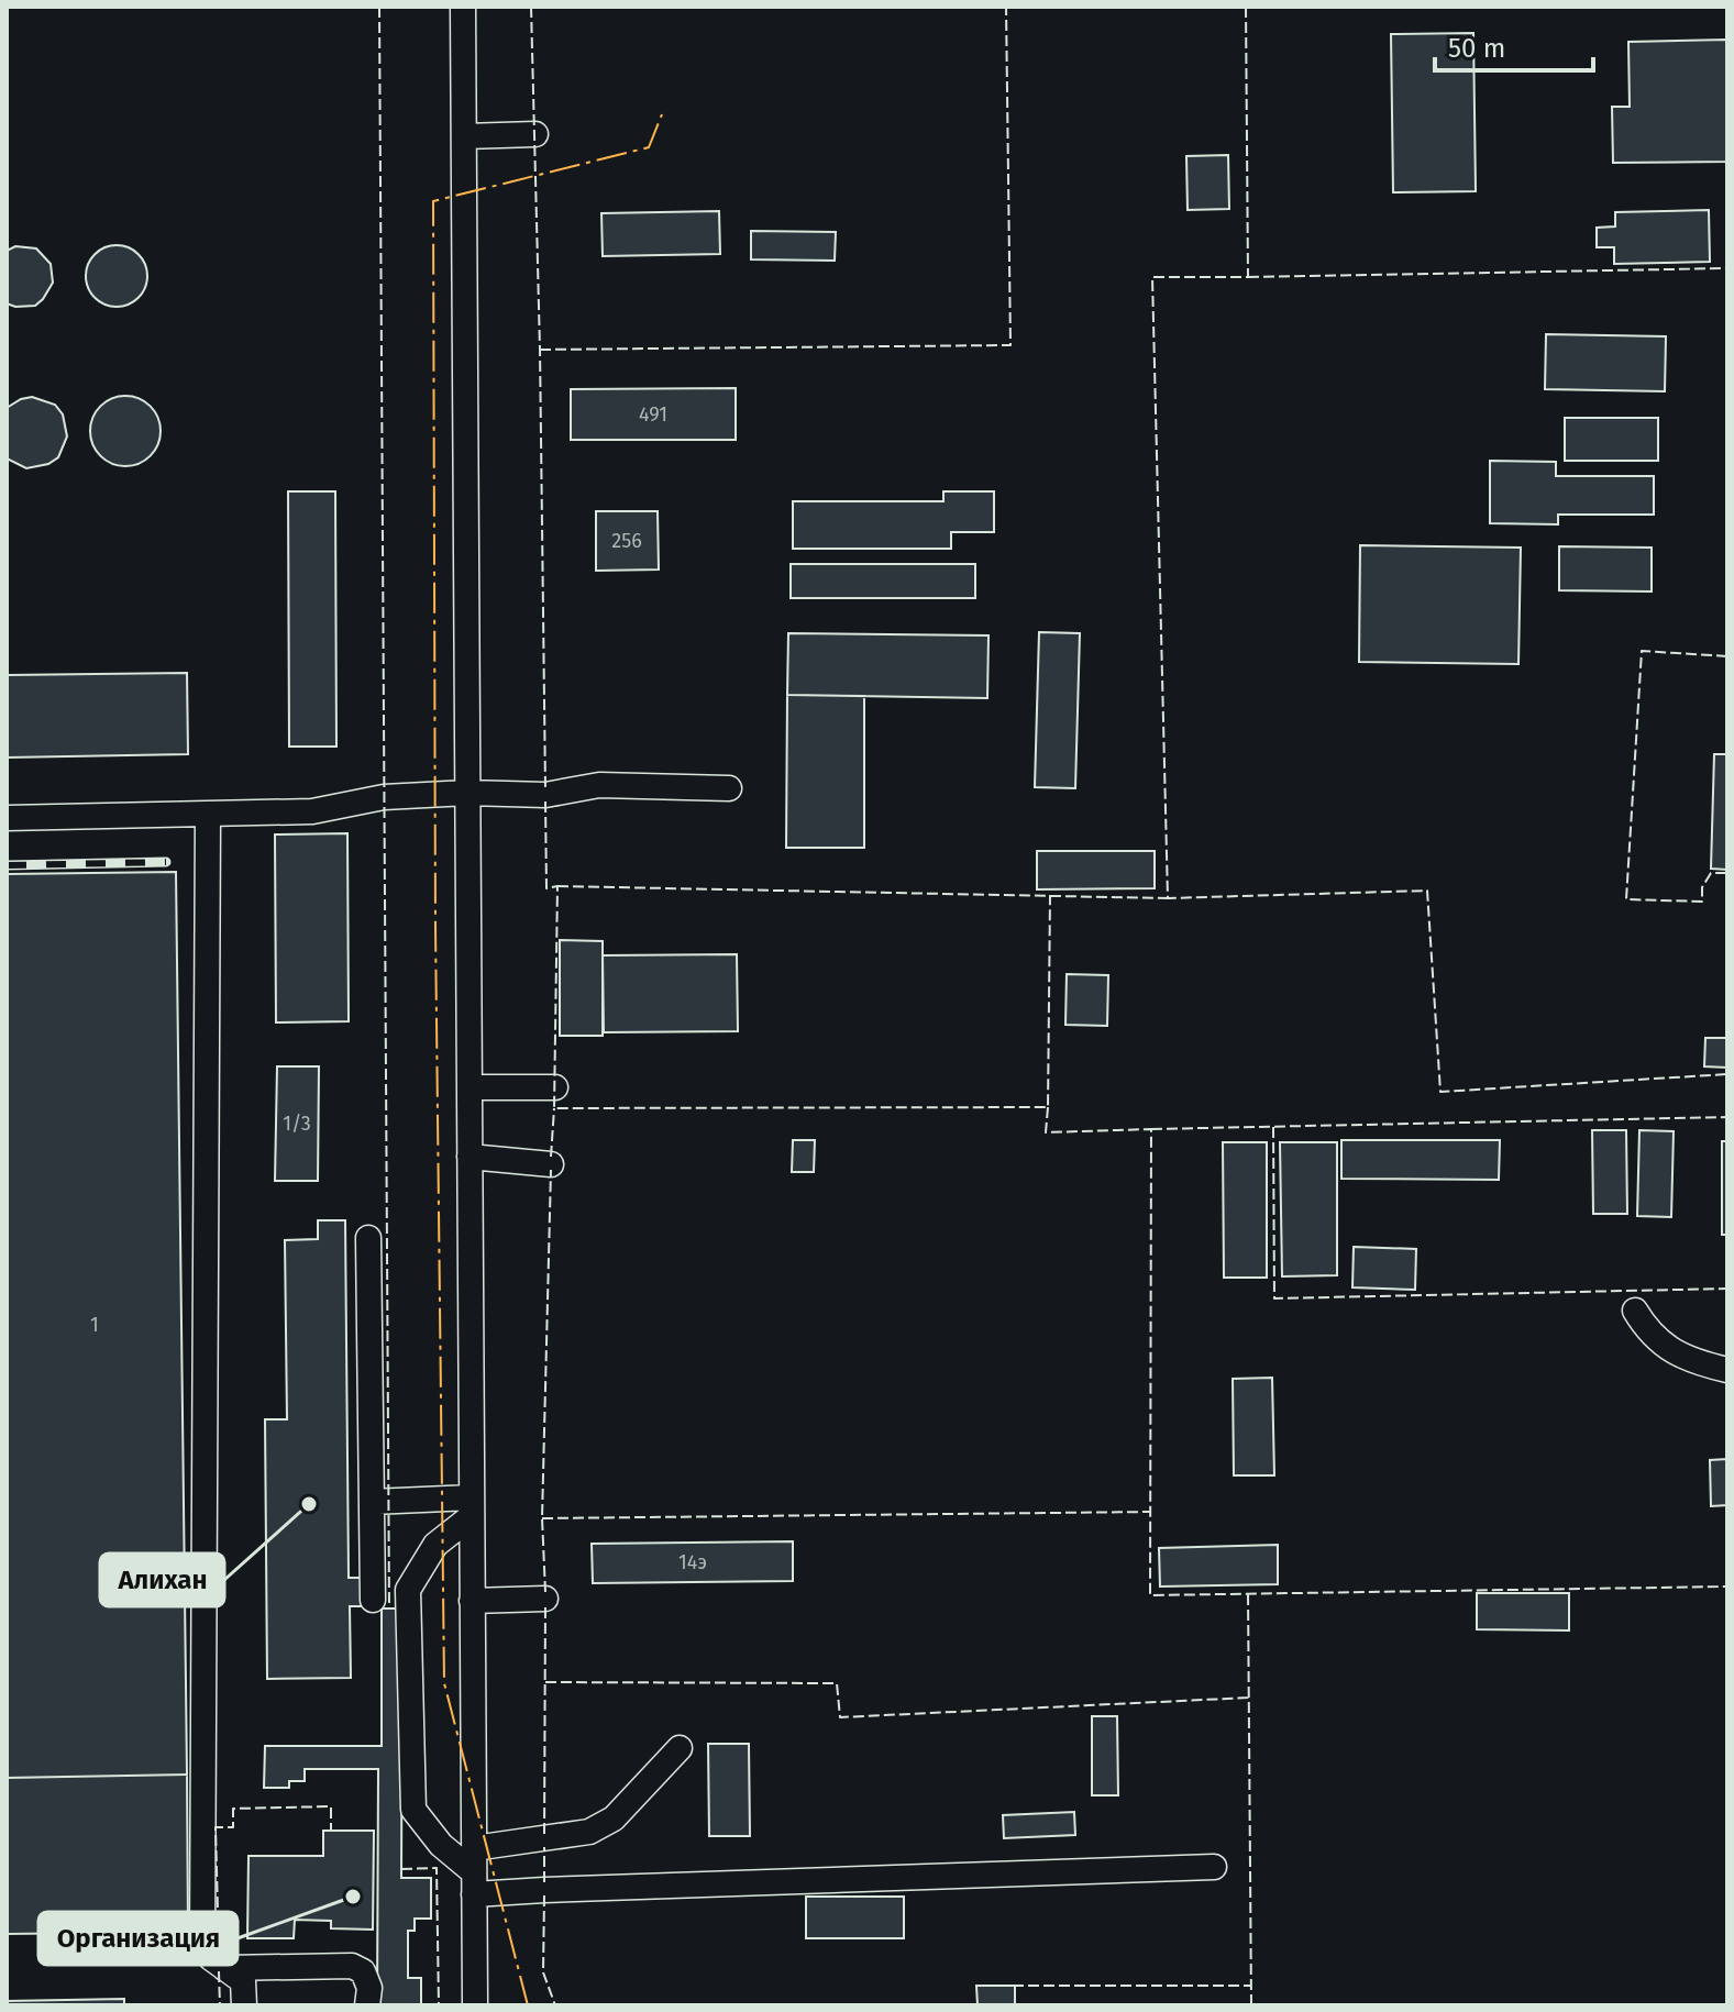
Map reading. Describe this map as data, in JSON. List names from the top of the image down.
{
  "places": ["Алихан", "Организация"],
  "house_numbers": [
    "491",
    "256",
    "1/3",
    "1",
    "14э"
  ],
  "scale_bar": "50 m"
}
